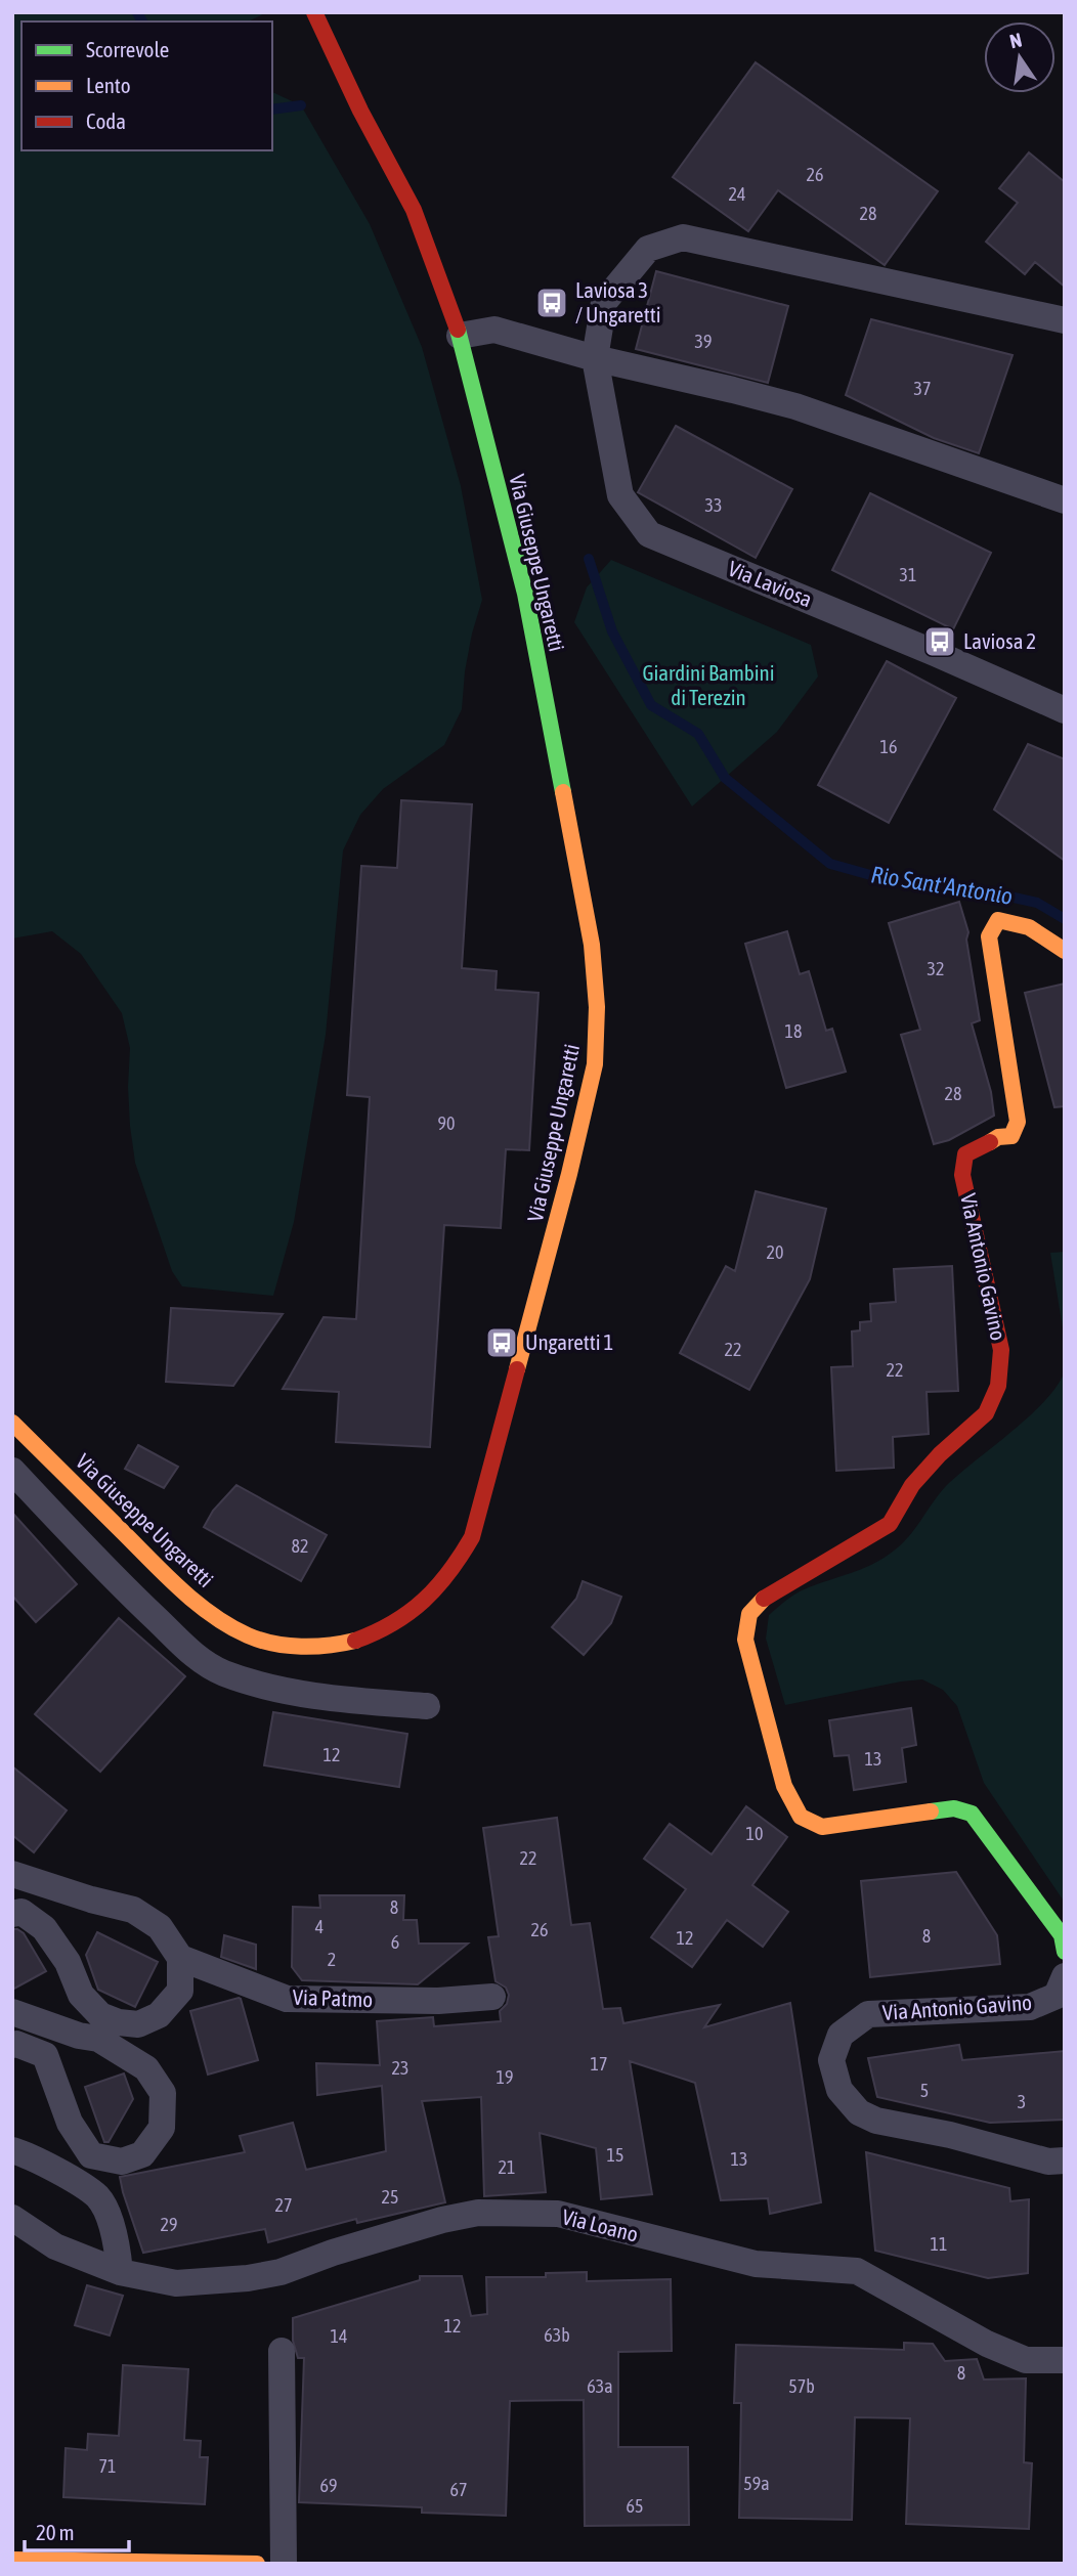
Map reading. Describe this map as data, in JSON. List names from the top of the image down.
{
  "streets": {
    "street": [
      "Via Giuseppe Ungaretti",
      "Via Laviosa",
      "Via Antonio Gavino",
      "Via Patmo",
      "Via Loano"
    ]
  },
  "water": ["Rio Sant'Antonio"],
  "parks": ["Giardini Bambini di Terezin"],
  "places": {
    "bus stop": ["Laviosa 3 / Ungaretti", "Laviosa 2", "Ungaretti 1"]
  },
  "house_numbers": [
    "26",
    "24",
    "28",
    "39",
    "37",
    "33",
    "31",
    "16",
    "32",
    "18",
    "28",
    "90",
    "20",
    "22",
    "22",
    "82",
    "12",
    "13",
    "10",
    "22",
    "8",
    "4",
    "26",
    "8",
    "12",
    "6",
    "2",
    "17",
    "23",
    "19",
    "5",
    "3",
    "15",
    "13",
    "21",
    "25",
    "27",
    "29",
    "11",
    "12",
    "63b",
    "14",
    "8",
    "63a",
    "57b",
    "71",
    "59a",
    "69",
    "67",
    "65"
  ],
  "legend": ["Scorrevole", "Lento", "Coda"],
  "scale_bar": "20 m",
  "north": "top"
}
